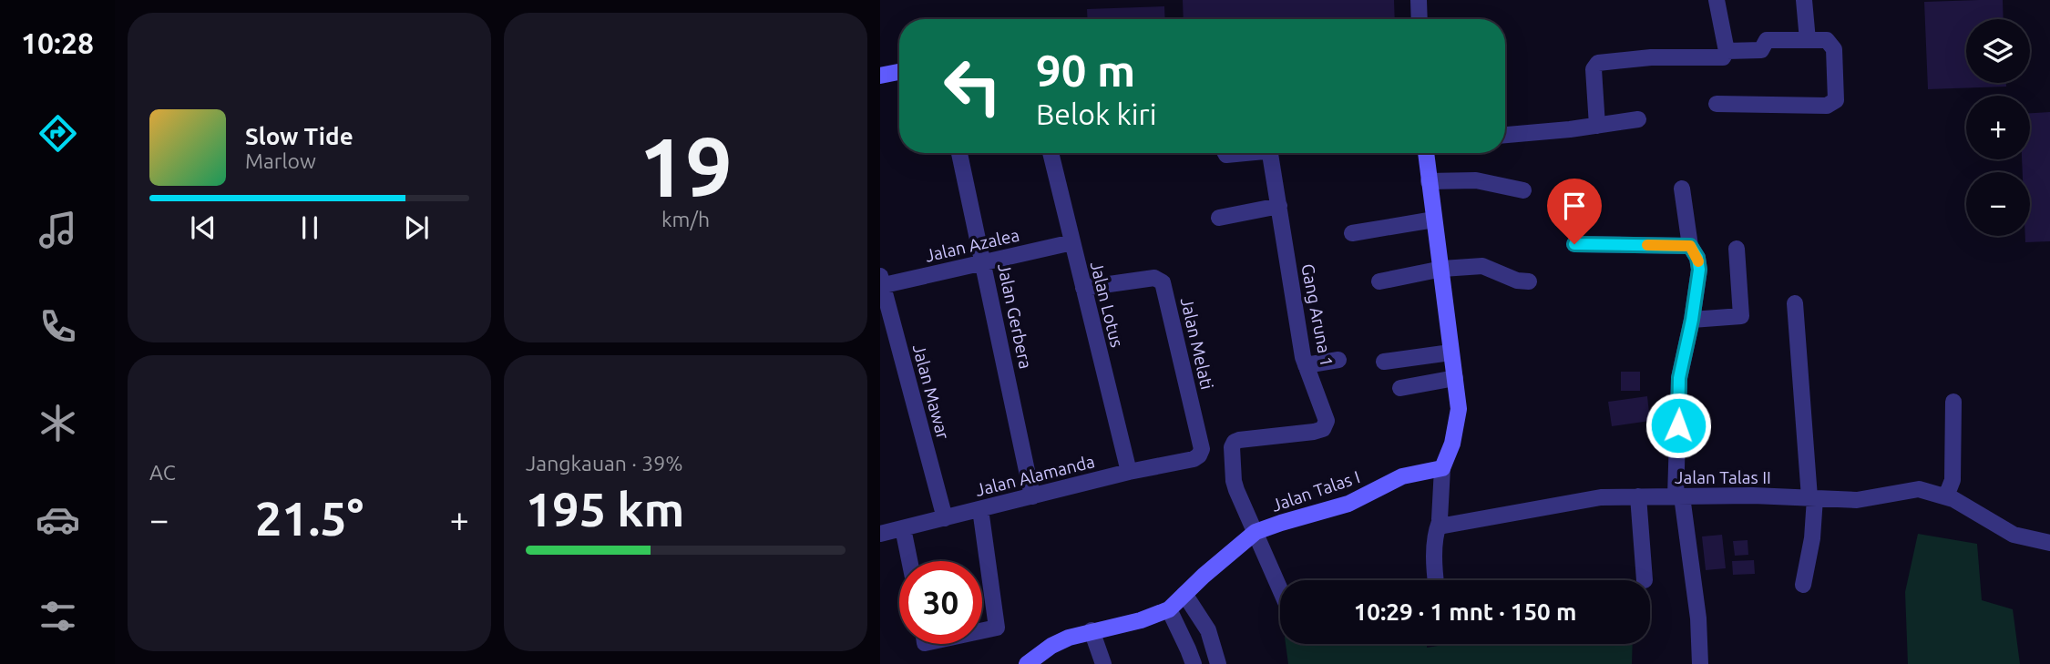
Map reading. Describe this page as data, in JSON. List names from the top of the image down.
{
  "streets": {
    "street": [
      "Jalan Azalea",
      "Jalan Lotus",
      "Gang Aruna 1",
      "Jalan Gerbera",
      "Jalan Melati",
      "Jalan Mawar",
      "Jalan Alamanda",
      "Jalan Talas II",
      "Jalan Talas I"
    ]
  },
  "crossings": [
    ["Jalan Azalea", "Jalan Lotus"],
    ["Jalan Azalea", "Jalan Gerbera"],
    ["Jalan Azalea", "Jalan Mawar"],
    ["Jalan Lotus", "Jalan Melati"],
    ["Jalan Lotus", "Jalan Alamanda"],
    ["Gang Aruna 1", "Jalan Talas I"],
    ["Jalan Gerbera", "Jalan Alamanda"],
    ["Jalan Melati", "Jalan Alamanda"],
    ["Jalan Mawar", "Jalan Alamanda"]
  ],
  "page": {
    "tabs": "10:28",
    "tile": [
      ["19", "km/h"],
      "AC",
      ["Jangkauan · 39%", "195 km"]
    ],
    "map_buttons": ["+", "−"],
    "turn": ["90 m", "Belok kiri"],
    "song": ["Slow Tide", "Marlow"],
    "heat": ["−", "21.5°", "+"],
    "limit": "30",
    "trip": "10:29 · 1 mnt · 150 m"
  }
}
